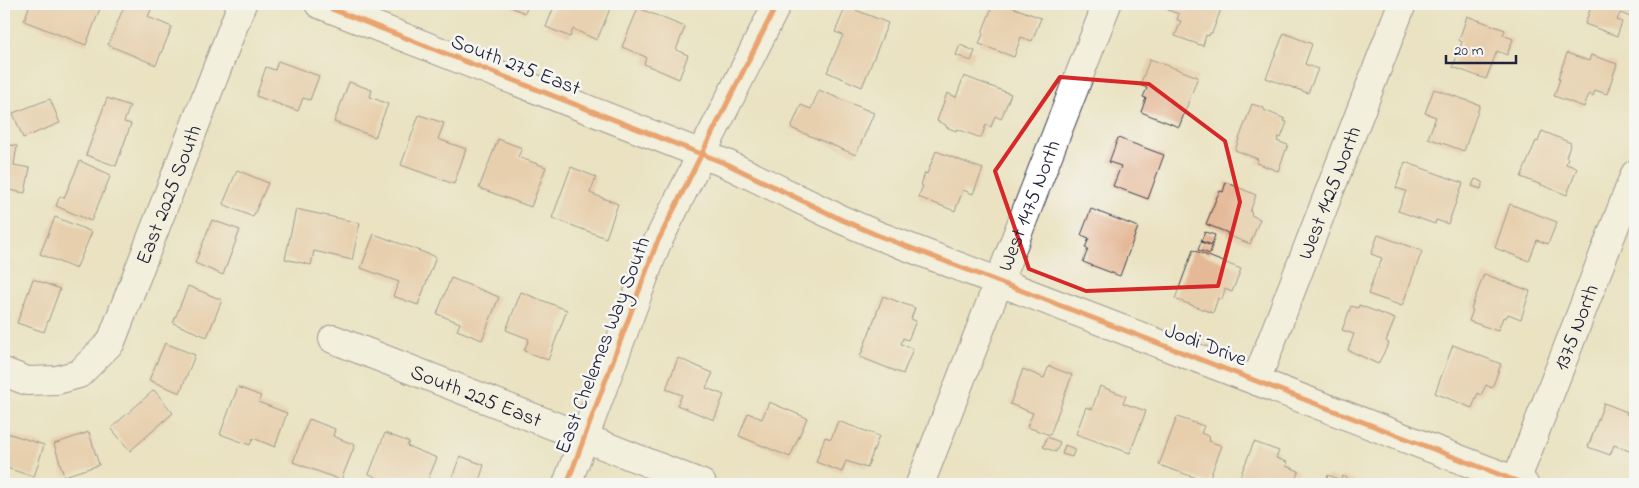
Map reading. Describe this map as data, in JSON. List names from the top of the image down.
{
  "streets": {
    "street": [
      "South 275 East",
      "West 1425 North",
      "East 2025 South",
      "West 1475 North",
      "1375 North",
      "Jodi Drive",
      "East Chelemes Way South",
      "South 225 East"
    ]
  },
  "crossings": [
    ["South 275 East", "Jodi Drive"],
    ["South 275 East", "East Chelemes Way South"],
    ["West 1425 North", "Jodi Drive"],
    ["West 1475 North", "Jodi Drive"],
    ["1375 North", "Jodi Drive"],
    ["East Chelemes Way South", "South 225 East"]
  ],
  "scale_bar": "20 m"
}
